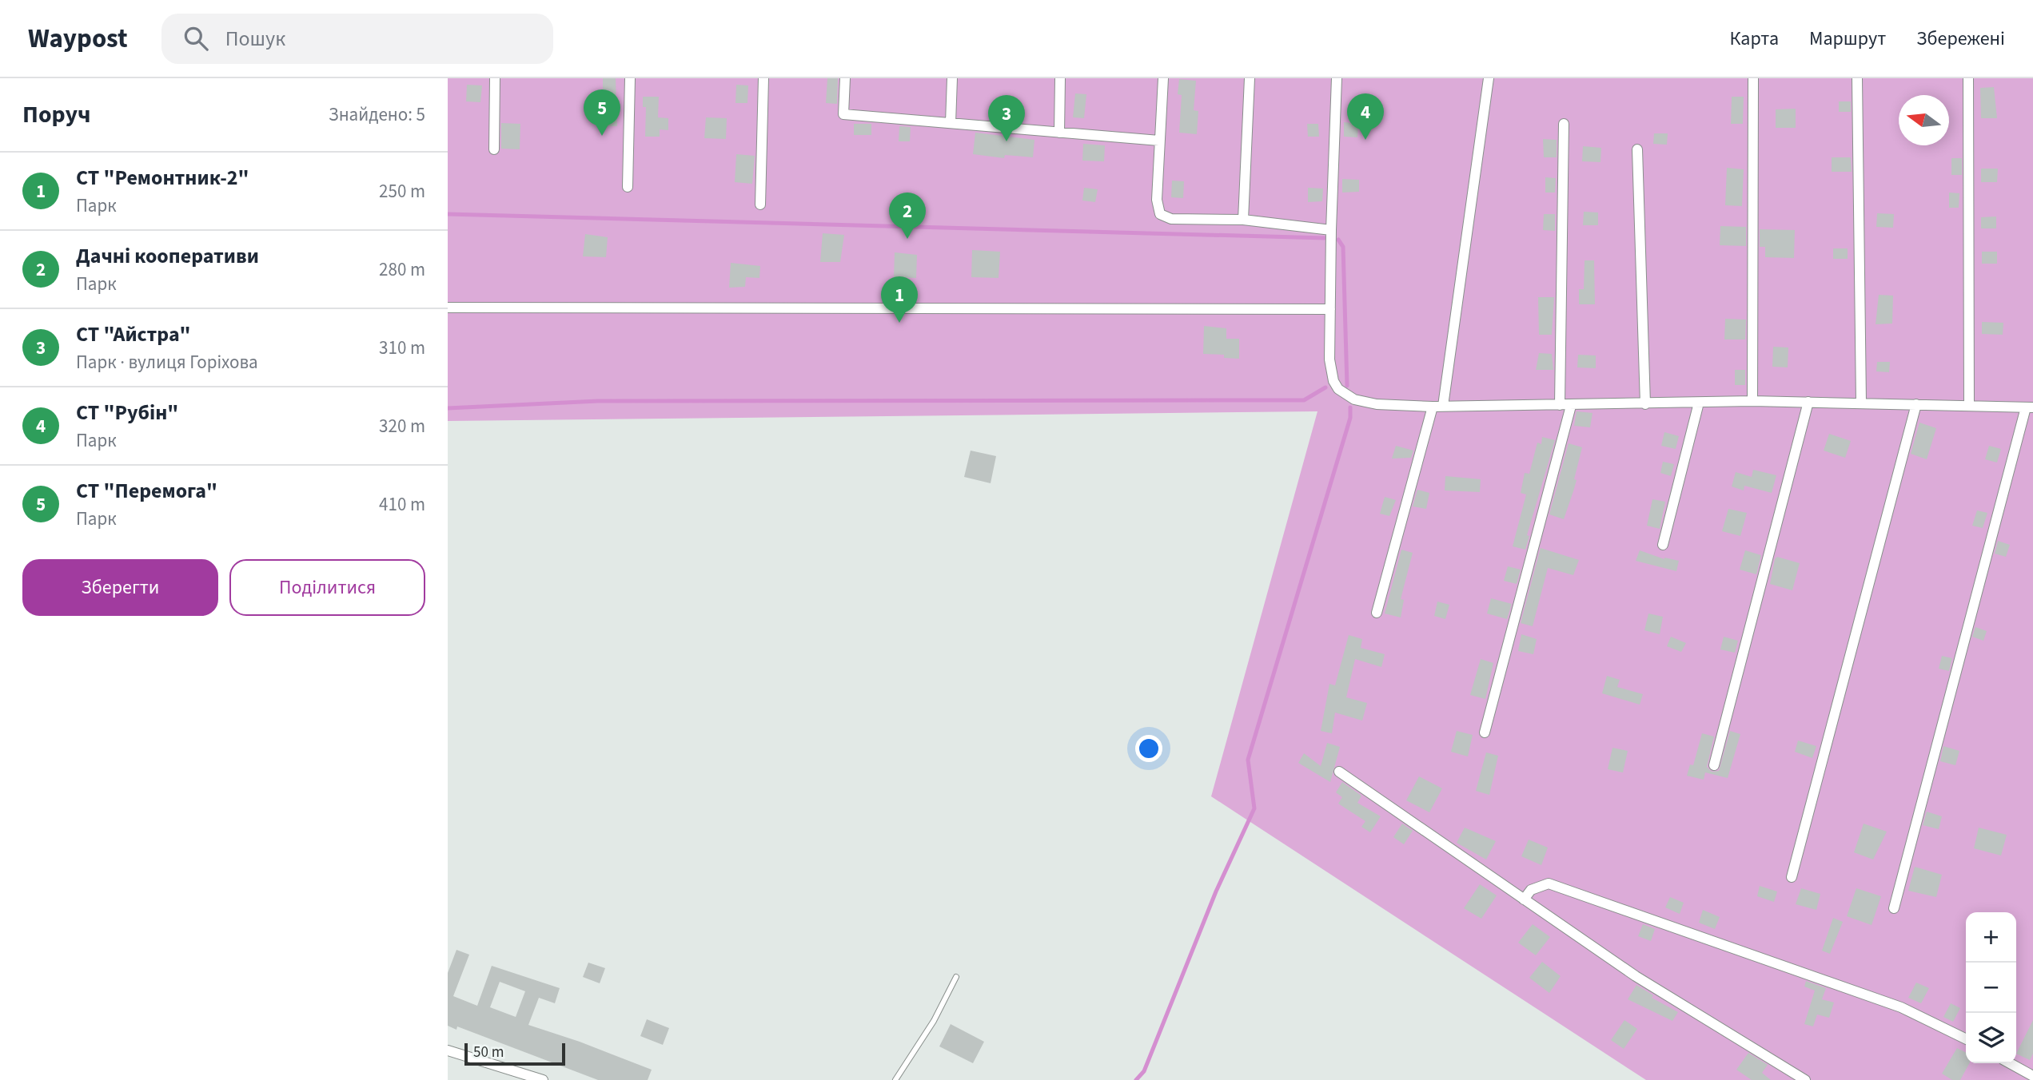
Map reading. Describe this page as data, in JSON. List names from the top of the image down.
{
  "scale_bar": "50 m",
  "north": "left",
  "page": {
    "header": "Waypost",
    "search": "Пошук",
    "nav": ["Карта", "Маршрут", "Збережені"],
    "heading": ["Поруч", "Знайдено: 5"],
    "pins": [
      "5",
      "4",
      "3",
      "2",
      "1"
    ],
    "list": [
      {
        "mark": "1",
        "name": "СТ \"Ремонтник-2\"",
        "note": "Парк",
        "value": "250 m"
      },
      {
        "mark": "2",
        "name": "Дачні кооперативи",
        "note": "Парк",
        "value": "280 m"
      },
      {
        "mark": "3",
        "name": "СТ \"Айстра\"",
        "note": "Парк · вулиця Горіхова",
        "value": "310 m"
      },
      {
        "mark": "4",
        "name": "СТ \"Рубін\"",
        "note": "Парк",
        "value": "320 m"
      },
      {
        "mark": "5",
        "name": "СТ \"Перемога\"",
        "note": "Парк",
        "value": "410 m"
      }
    ],
    "buttons": ["Зберегти", "Поділитися"],
    "map_buttons": ["+", "−"],
    "scale": "50 m"
  }
}
